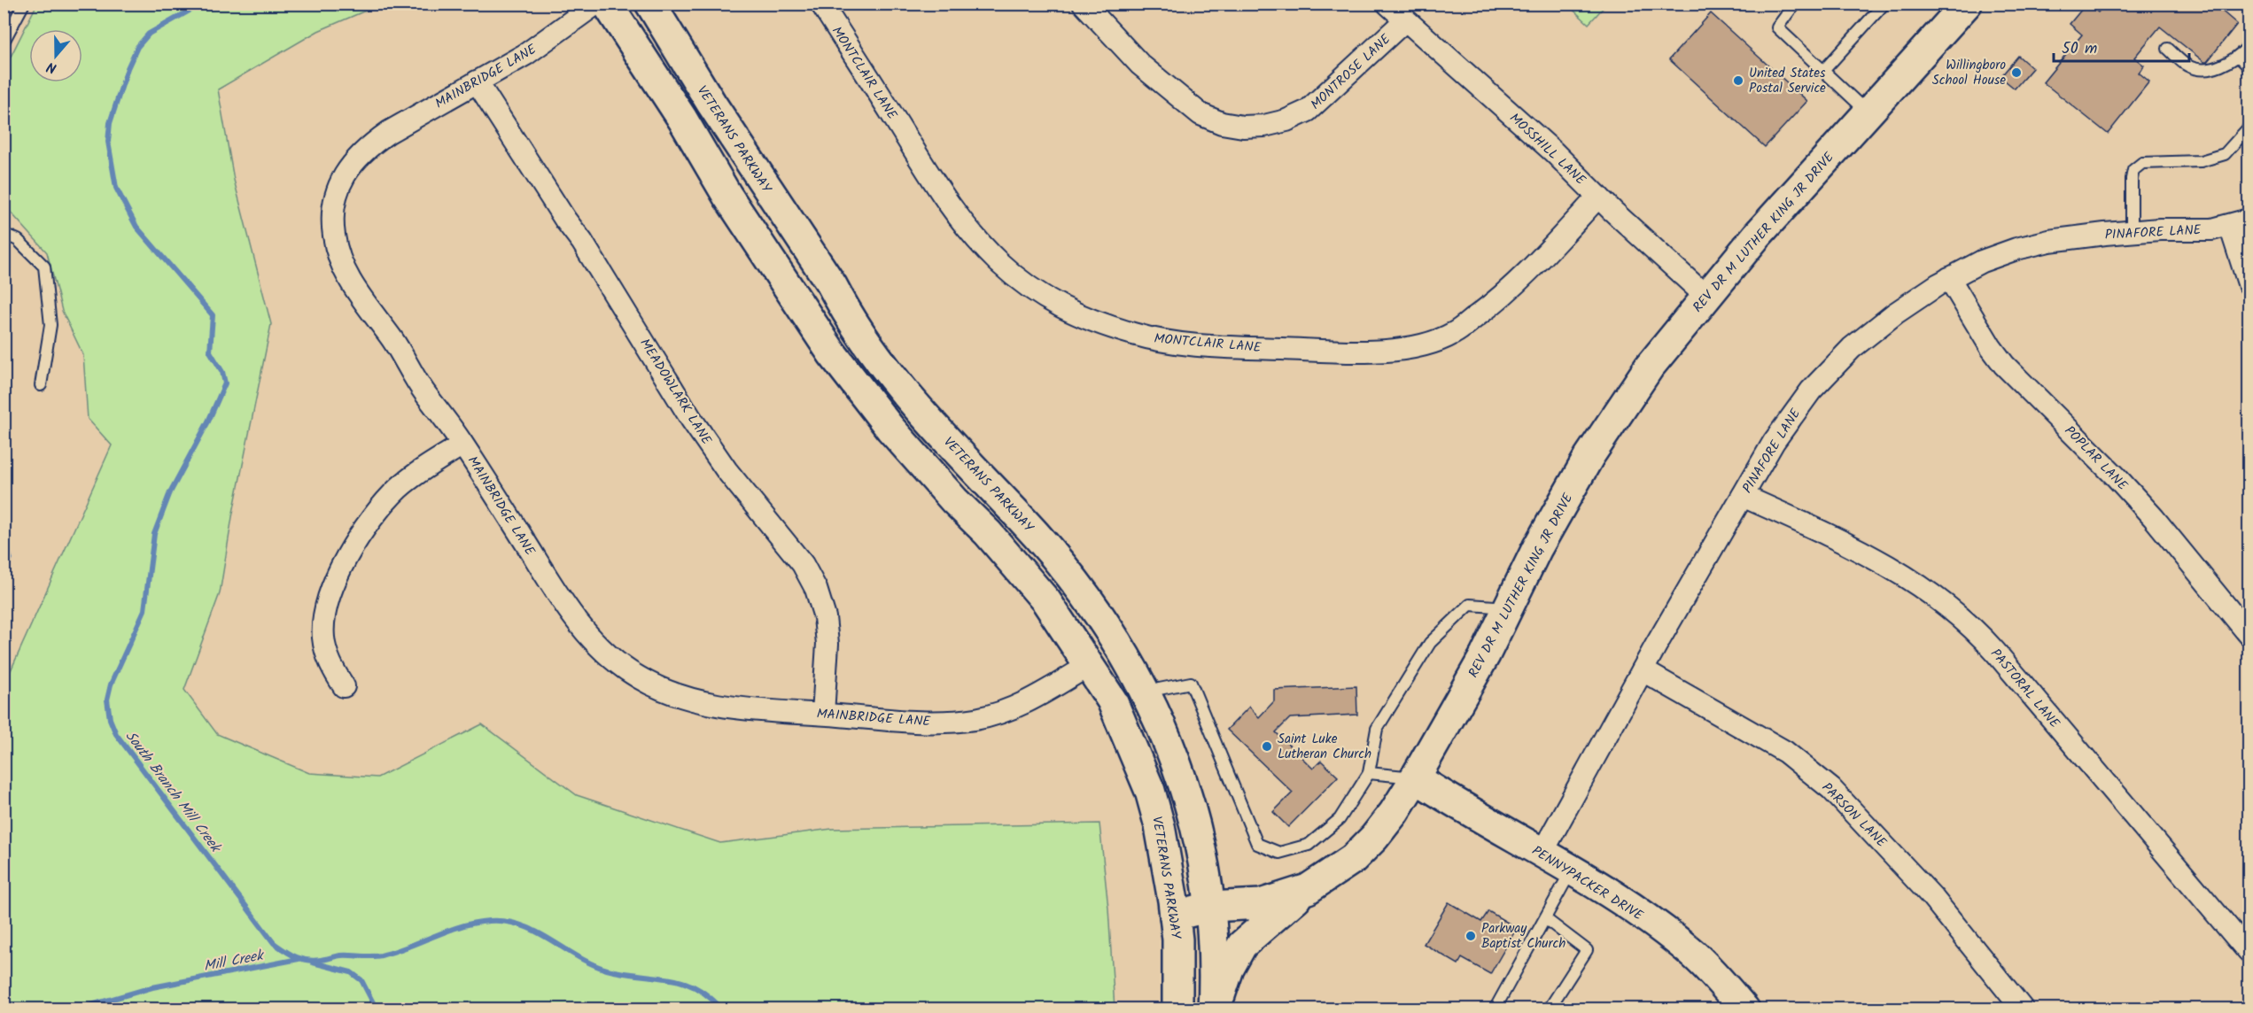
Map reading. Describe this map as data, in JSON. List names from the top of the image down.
{
  "streets": {
    "main road": ["VETERANS PARKWAY", "REV DR M LUTHER KING JR DRIVE", "PENNYPACKER DRIVE"],
    "street": [
      "MONTROSE LANE",
      "MONTCLAIR LANE",
      "MAINBRIDGE LANE",
      "MOSSHILL LANE",
      "PINAFORE LANE",
      "MEADOWLARK LANE",
      "POPLAR LANE",
      "PASTORAL LANE",
      "PARSON LANE"
    ]
  },
  "crossings": [
    ["MONTROSE LANE", "MOSSHILL LANE"],
    ["MONTCLAIR LANE", "MOSSHILL LANE"],
    ["MAINBRIDGE LANE", "VETERANS PARKWAY"],
    ["MAINBRIDGE LANE", "MEADOWLARK LANE"],
    ["VETERANS PARKWAY", "REV DR M LUTHER KING JR DRIVE"],
    ["MOSSHILL LANE", "REV DR M LUTHER KING JR DRIVE"],
    ["REV DR M LUTHER KING JR DRIVE", "PENNYPACKER DRIVE"],
    ["PINAFORE LANE", "POPLAR LANE"],
    ["PINAFORE LANE", "PASTORAL LANE"],
    ["PINAFORE LANE", "PARSON LANE"],
    ["PINAFORE LANE", "PENNYPACKER DRIVE"]
  ],
  "water": ["South Branch Mill Creek", "Mill Creek"],
  "places": [
    "Willingboro School House",
    "United States Postal Service",
    "Saint Luke Lutheran Church",
    "Parkway Baptist Church"
  ],
  "scale_bar": "50 m",
  "north": "bottom"
}
